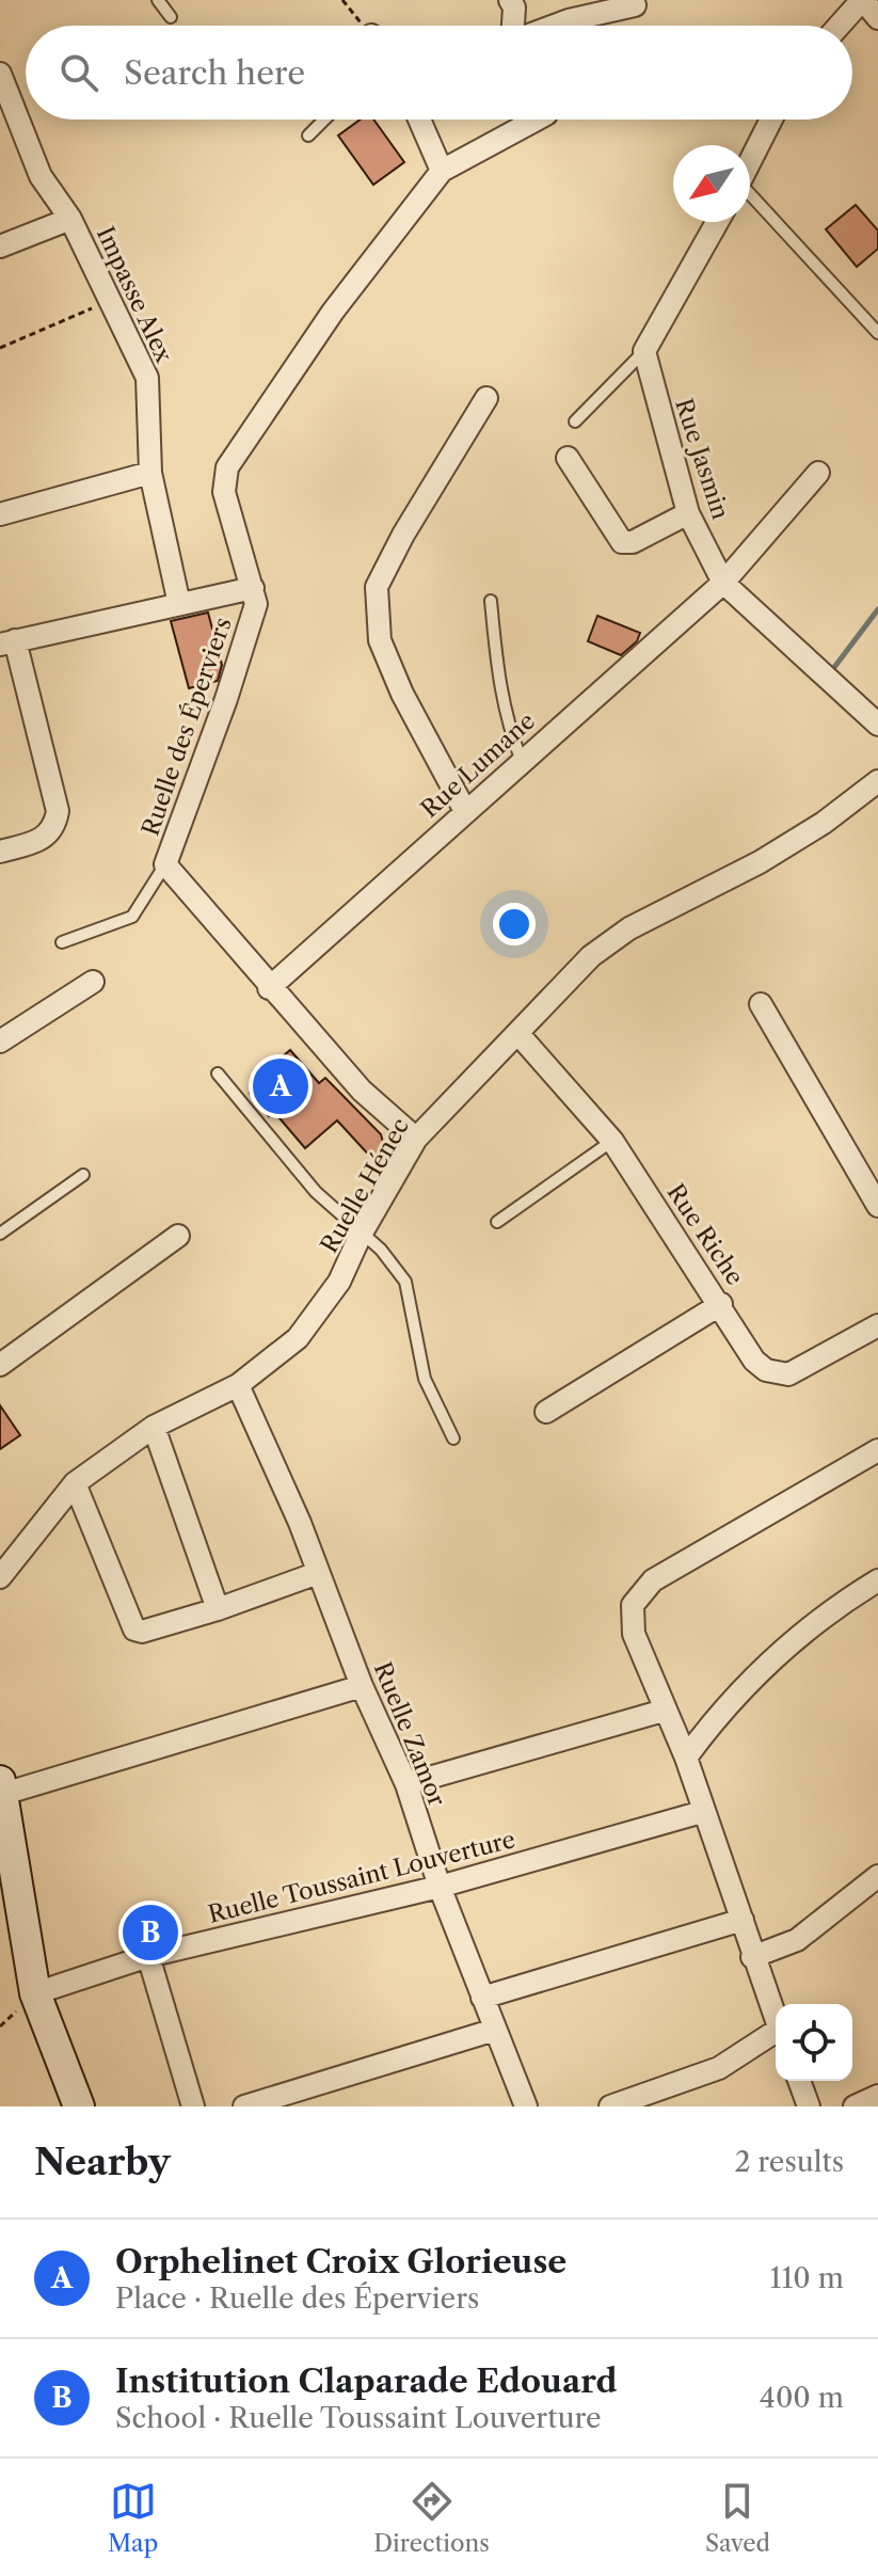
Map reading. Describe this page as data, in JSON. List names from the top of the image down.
{
  "streets": {
    "street": [
      "Impasse Alex",
      "Rue Jasmin",
      "Ruelle des Éperviers",
      "Rue Lumane",
      "Ruelle Hénec",
      "Rue Riche",
      "Ruelle Zamor",
      "Ruelle Toussaint Louverture"
    ]
  },
  "crossings": [
    ["Rue Jasmin", "Rue Lumane"],
    ["Ruelle des Éperviers", "Rue Lumane"],
    ["Ruelle des Éperviers", "Ruelle Hénec"],
    ["Ruelle Hénec", "Rue Riche"],
    ["Ruelle Hénec", "Ruelle Zamor"],
    ["Ruelle Zamor", "Ruelle Toussaint Louverture"]
  ],
  "north": "bottom left",
  "page": {
    "search": "Search here",
    "pins": ["A", "B"],
    "heading": ["Nearby", "2 results"],
    "list": [
      {
        "mark": "A",
        "name": "Orphelinet Croix Glorieuse",
        "note": "Place · Ruelle des Éperviers",
        "value": "110 m"
      },
      {
        "mark": "B",
        "name": "Institution Claparade Edouard",
        "note": "School · Ruelle Toussaint Louverture",
        "value": "400 m"
      }
    ],
    "nav": ["Map", "Directions", "Saved"]
  }
}
